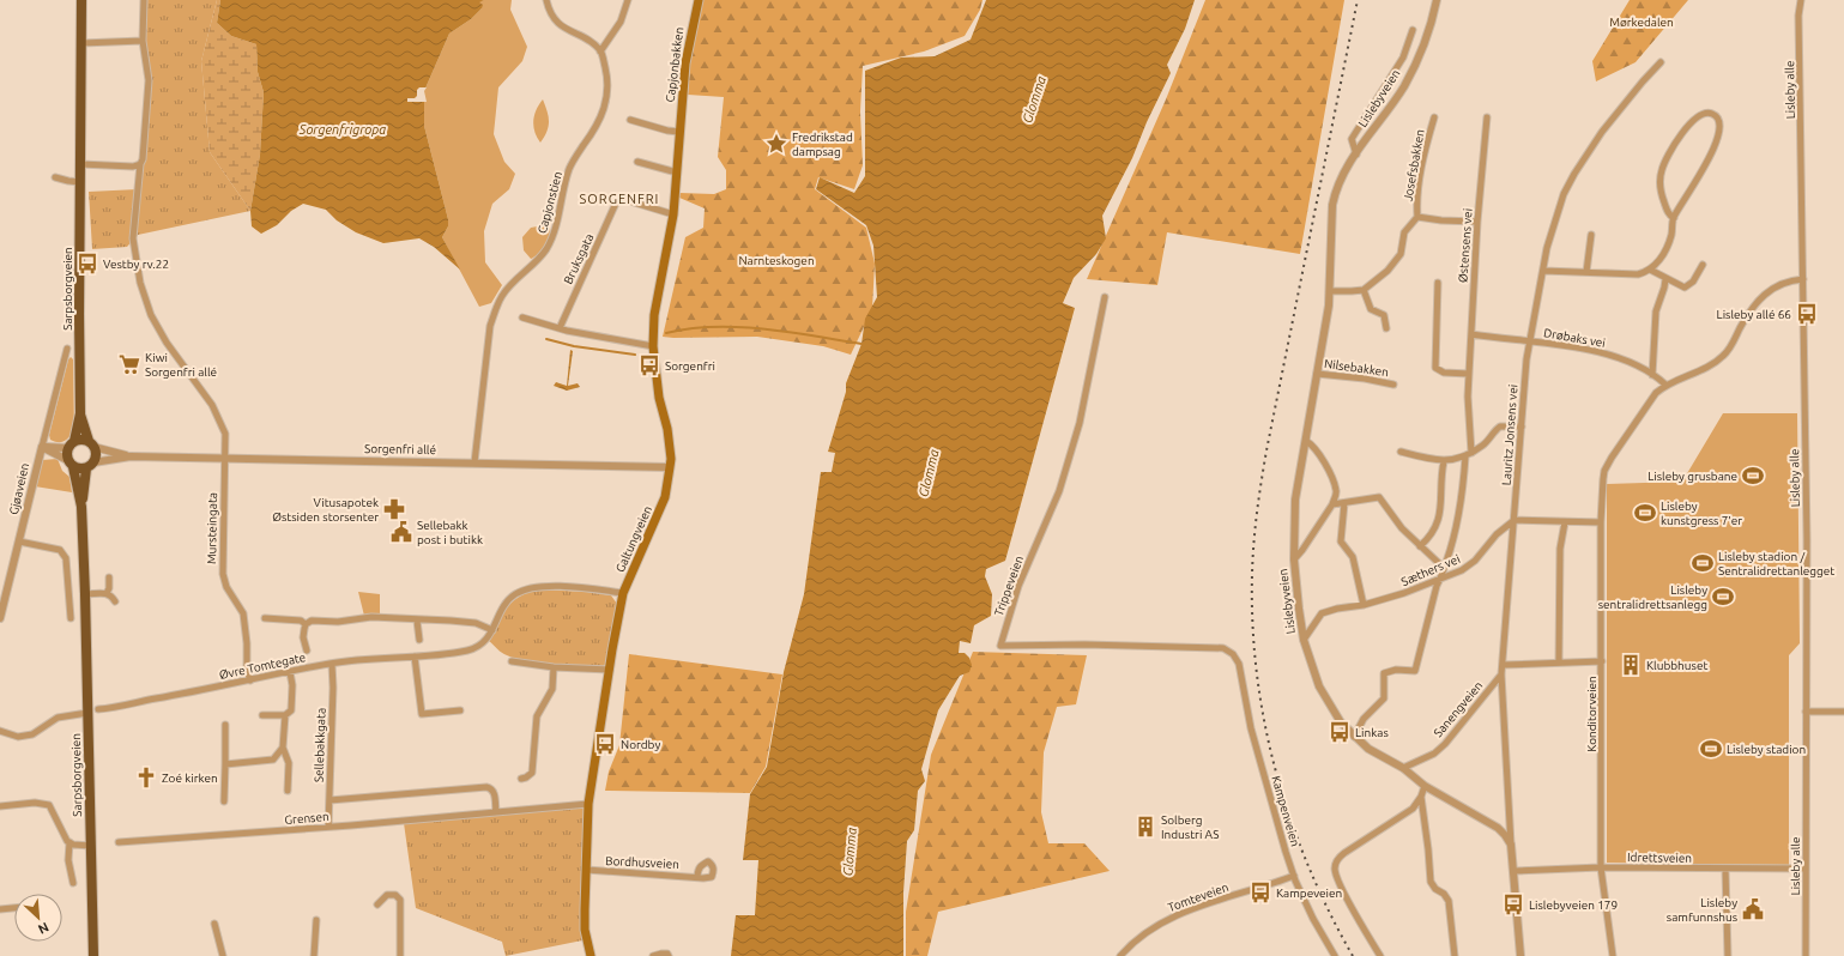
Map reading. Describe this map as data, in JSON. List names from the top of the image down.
{
  "streets": {
    "highway": ["Sarpsborgveien"],
    "main road": ["Capjonbakken", "Galtungveien"],
    "street": [
      "Lisleby alle",
      "Lislebyveien",
      "Josefsbakken",
      "Capjonstien",
      "Østensens vei",
      "Bruksgata",
      "Drøbaks vei",
      "Nilsebakken",
      "Lauritz Jonsens vei",
      "Sorgenfri allé",
      "Gjøaveien",
      "Mursteingata",
      "Sæthers vei",
      "Trippeveien",
      "Øvre Tomtegate",
      "Sanengveien",
      "Konditorveien",
      "Sellebakkgata",
      "Kampenveien",
      "Grensen",
      "Idrettsveien",
      "Bordhusveien",
      "Tomteveien"
    ]
  },
  "crossings": [
    ["Capjonbakken", "Galtungveien"],
    ["Lisleby alle", "Idrettsveien"],
    ["Lislebyveien", "Østensens vei"],
    ["Lislebyveien", "Nilsebakken"],
    ["Lislebyveien", "Lauritz Jonsens vei"],
    ["Lislebyveien", "Sæthers vei"],
    ["Lislebyveien", "Sanengveien"],
    ["Josefsbakken", "Østensens vei"],
    ["Capjonstien", "Sorgenfri allé"],
    ["Østensens vei", "Drøbaks vei"],
    ["Østensens vei", "Sæthers vei"],
    ["Bruksgata", "Galtungveien"],
    ["Drøbaks vei", "Lauritz Jonsens vei"],
    ["Drøbaks vei", "Konditorveien"],
    ["Lauritz Jonsens vei", "Sæthers vei"],
    ["Lauritz Jonsens vei", "Sanengveien"],
    ["Sorgenfri allé", "Mursteingata"],
    ["Sorgenfri allé", "Galtungveien"],
    ["Mursteingata", "Øvre Tomtegate"],
    ["Galtungveien", "Øvre Tomtegate"],
    ["Galtungveien", "Grensen"],
    ["Galtungveien", "Bordhusveien"],
    ["Trippeveien", "Kampenveien"],
    ["Øvre Tomtegate", "Sellebakkgata"],
    ["Konditorveien", "Idrettsveien"],
    ["Sellebakkgata", "Grensen"],
    ["Kampenveien", "Tomteveien"]
  ],
  "districts": ["SORGENFRI"],
  "water": ["Glomma", "Sorgenfrigropa"],
  "parks": ["Mørkedalen", "Narnteskogen"],
  "places": {
    "place": ["Fredrikstad dampsag"],
    "bus stop": [
      "Vestby rv.22",
      "Lisleby allé 66",
      "Sorgenfri",
      "Linkas",
      "Nordby",
      "Kampeveien",
      "Lislebyveien 179"
    ],
    "supermarket": ["Kiwi Sorgenfri allé"],
    "sports": [
      "Lisleby grusbane",
      "Lisleby kunstgress 7'er",
      "Lisleby stadion / Sentralidrettanlegget",
      "Lisleby sentralidrettsanlegg",
      "Lisleby stadion"
    ],
    "pharmacy": ["Vitusapotek Østsiden storsenter"],
    "public building": ["Sellebakk post i butikk", "Lisleby samfunnshus"],
    "building": ["Klubbhuset", "Solberg Industri AS"],
    "church": ["Zoé kirken"]
  },
  "north": "bottom right"
}
